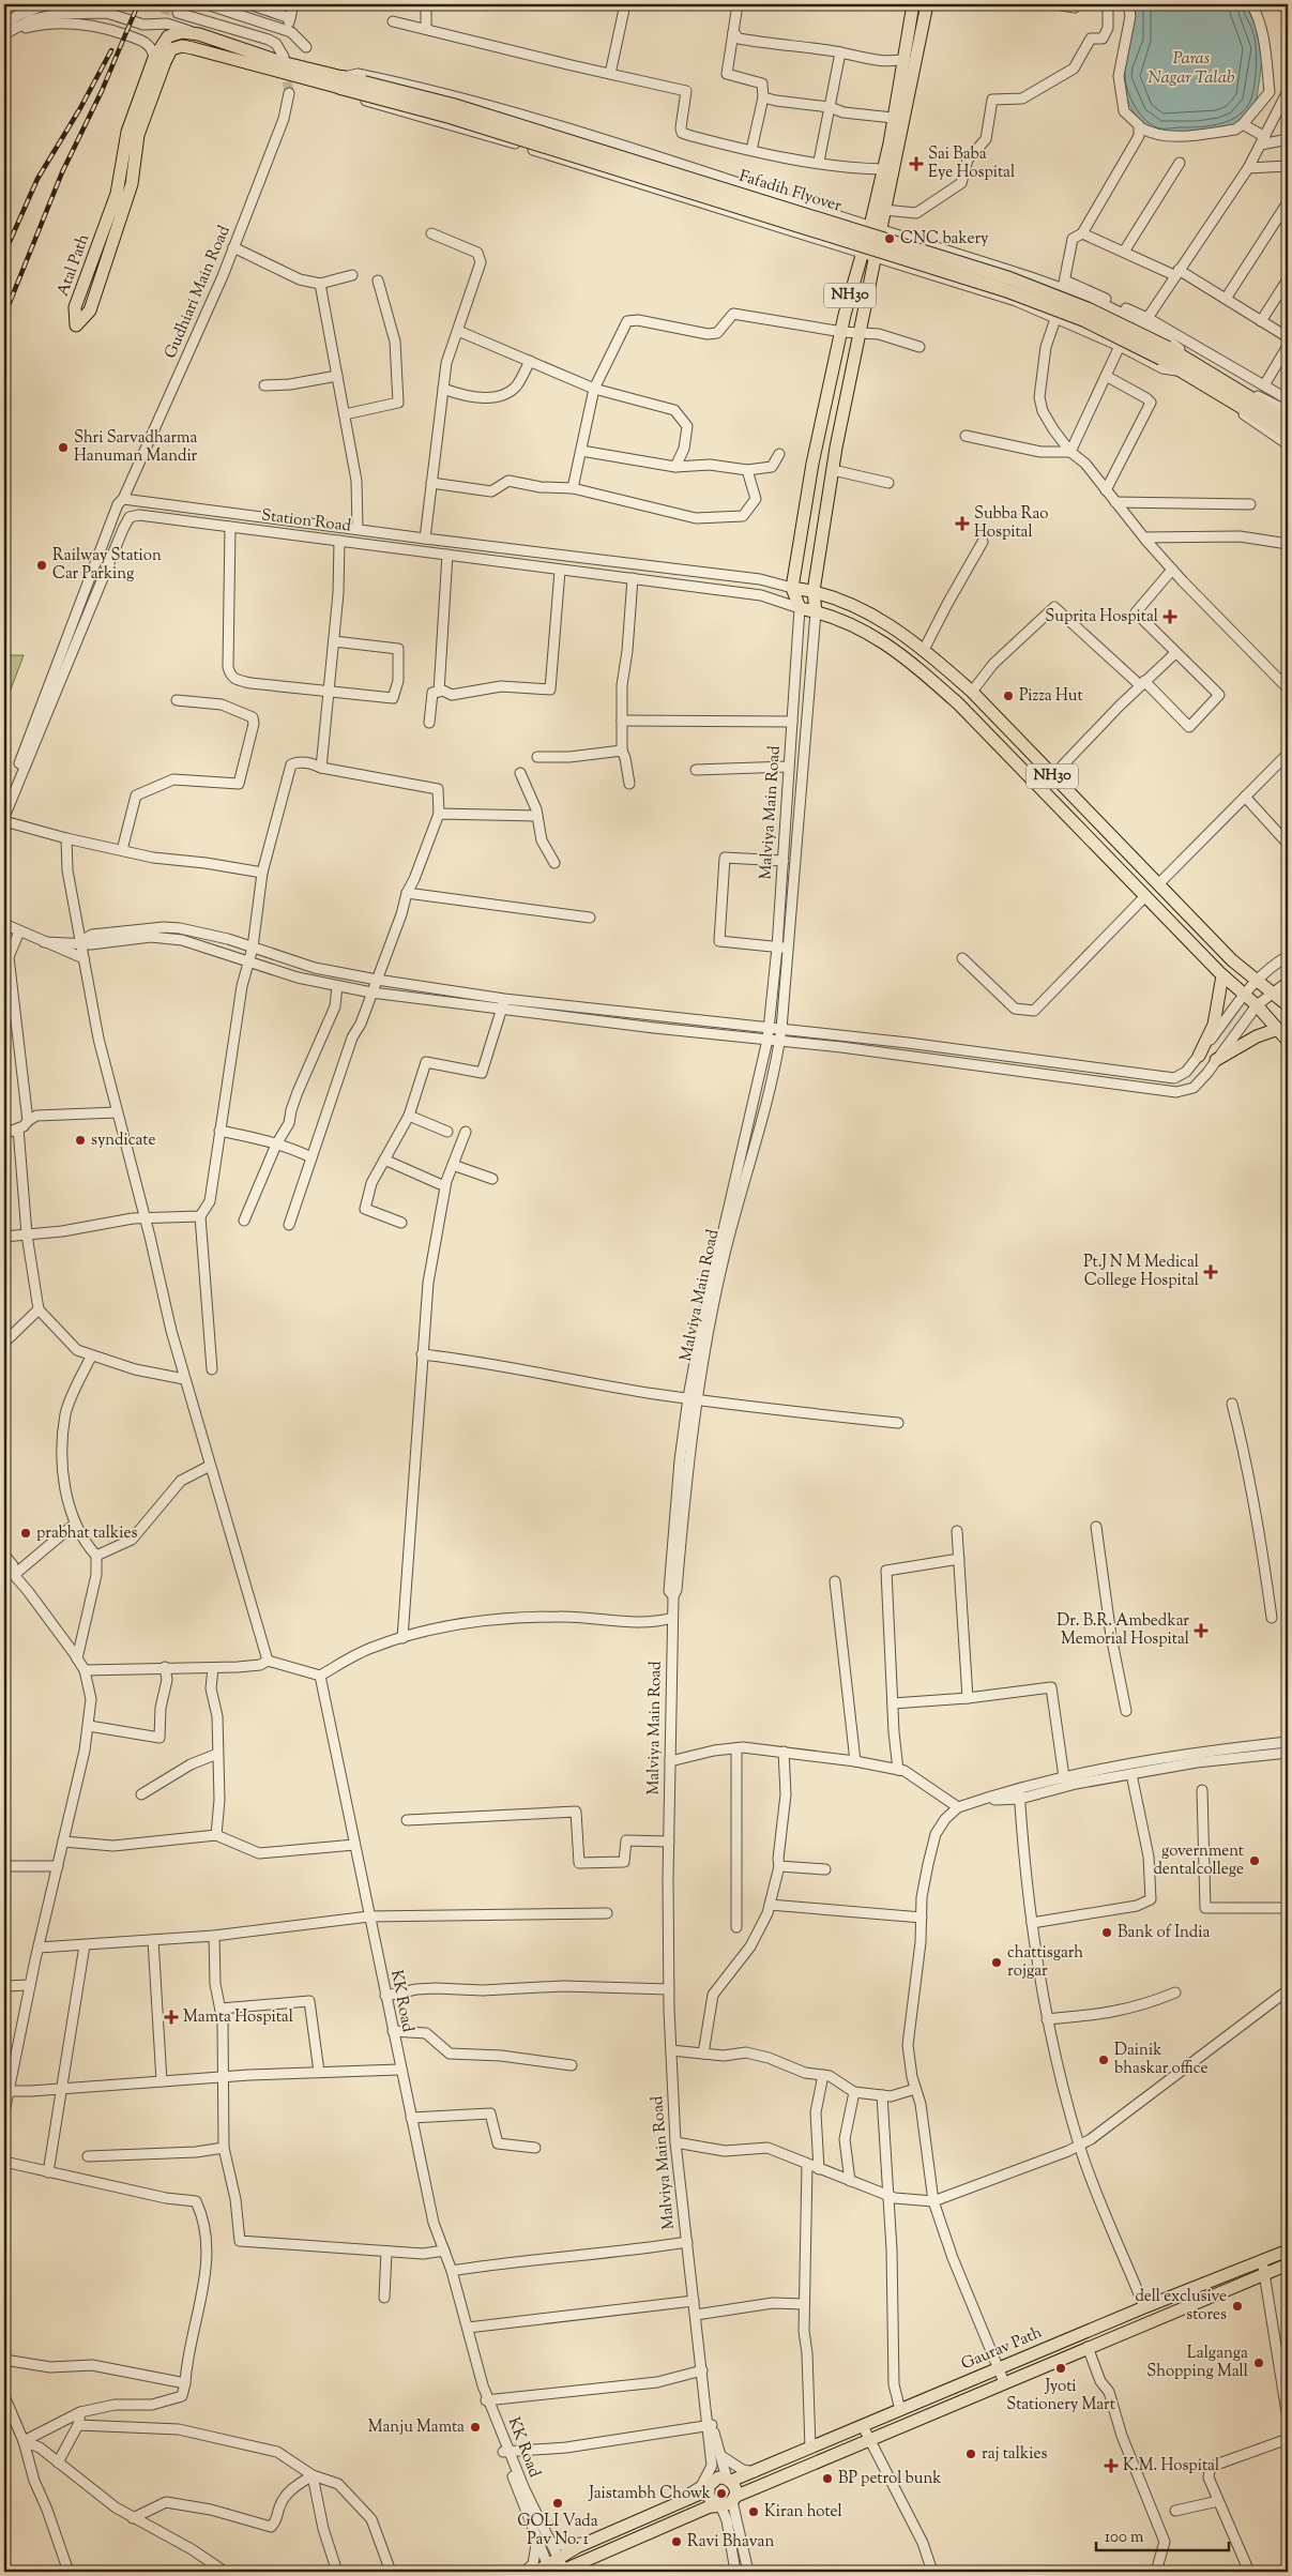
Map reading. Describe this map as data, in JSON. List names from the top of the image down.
{
  "streets": {
    "highway": ["Fafadih Flyover"],
    "main road": [
      "Atal Path",
      "NH30",
      "Malviya Main Road",
      "Gaurav Path"
    ],
    "street": ["Gudhiari Main Road", "Station Road", "KK Road"]
  },
  "crossings": [
    ["Fafadih Flyover", "Atal Path"],
    ["Gudhiari Main Road", "Station Road"],
    ["NH30", "Station Road"],
    ["NH30", "Malviya Main Road"],
    ["Station Road", "Malviya Main Road"]
  ],
  "water": ["Paras Nagar Talab"],
  "places": {
    "health": [
      "Sai Baba Eye Hospital",
      "Subba Rao Hospital",
      "Suprita Hospital",
      "Pt.J N M Medical College Hospital",
      "Dr. B.R. Ambedkar Memorial Hospital",
      "Mamta Hospital",
      "K.M. Hospital"
    ],
    "other": [
      "CNC bakery",
      "Shri Sarvadharma Hanuman Mandir",
      "Railway Station Car Parking",
      "Pizza Hut",
      "syndicate",
      "prabhat talkies",
      "government dentalcollege",
      "Bank of India",
      "chattisgarh rojgar",
      "Dainik bhaskar office",
      "dell exclusive stores",
      "Lalganga Shopping Mall",
      "Jyoti Stationery Mart",
      "Manju Mamta",
      "raj talkies",
      "BP petrol bunk",
      "Jaistambh Chowk",
      "GOLI Vada Pav No. 1",
      "Kiran hotel",
      "Ravi Bhavan"
    ]
  },
  "scale_bar": "100 m"
}
